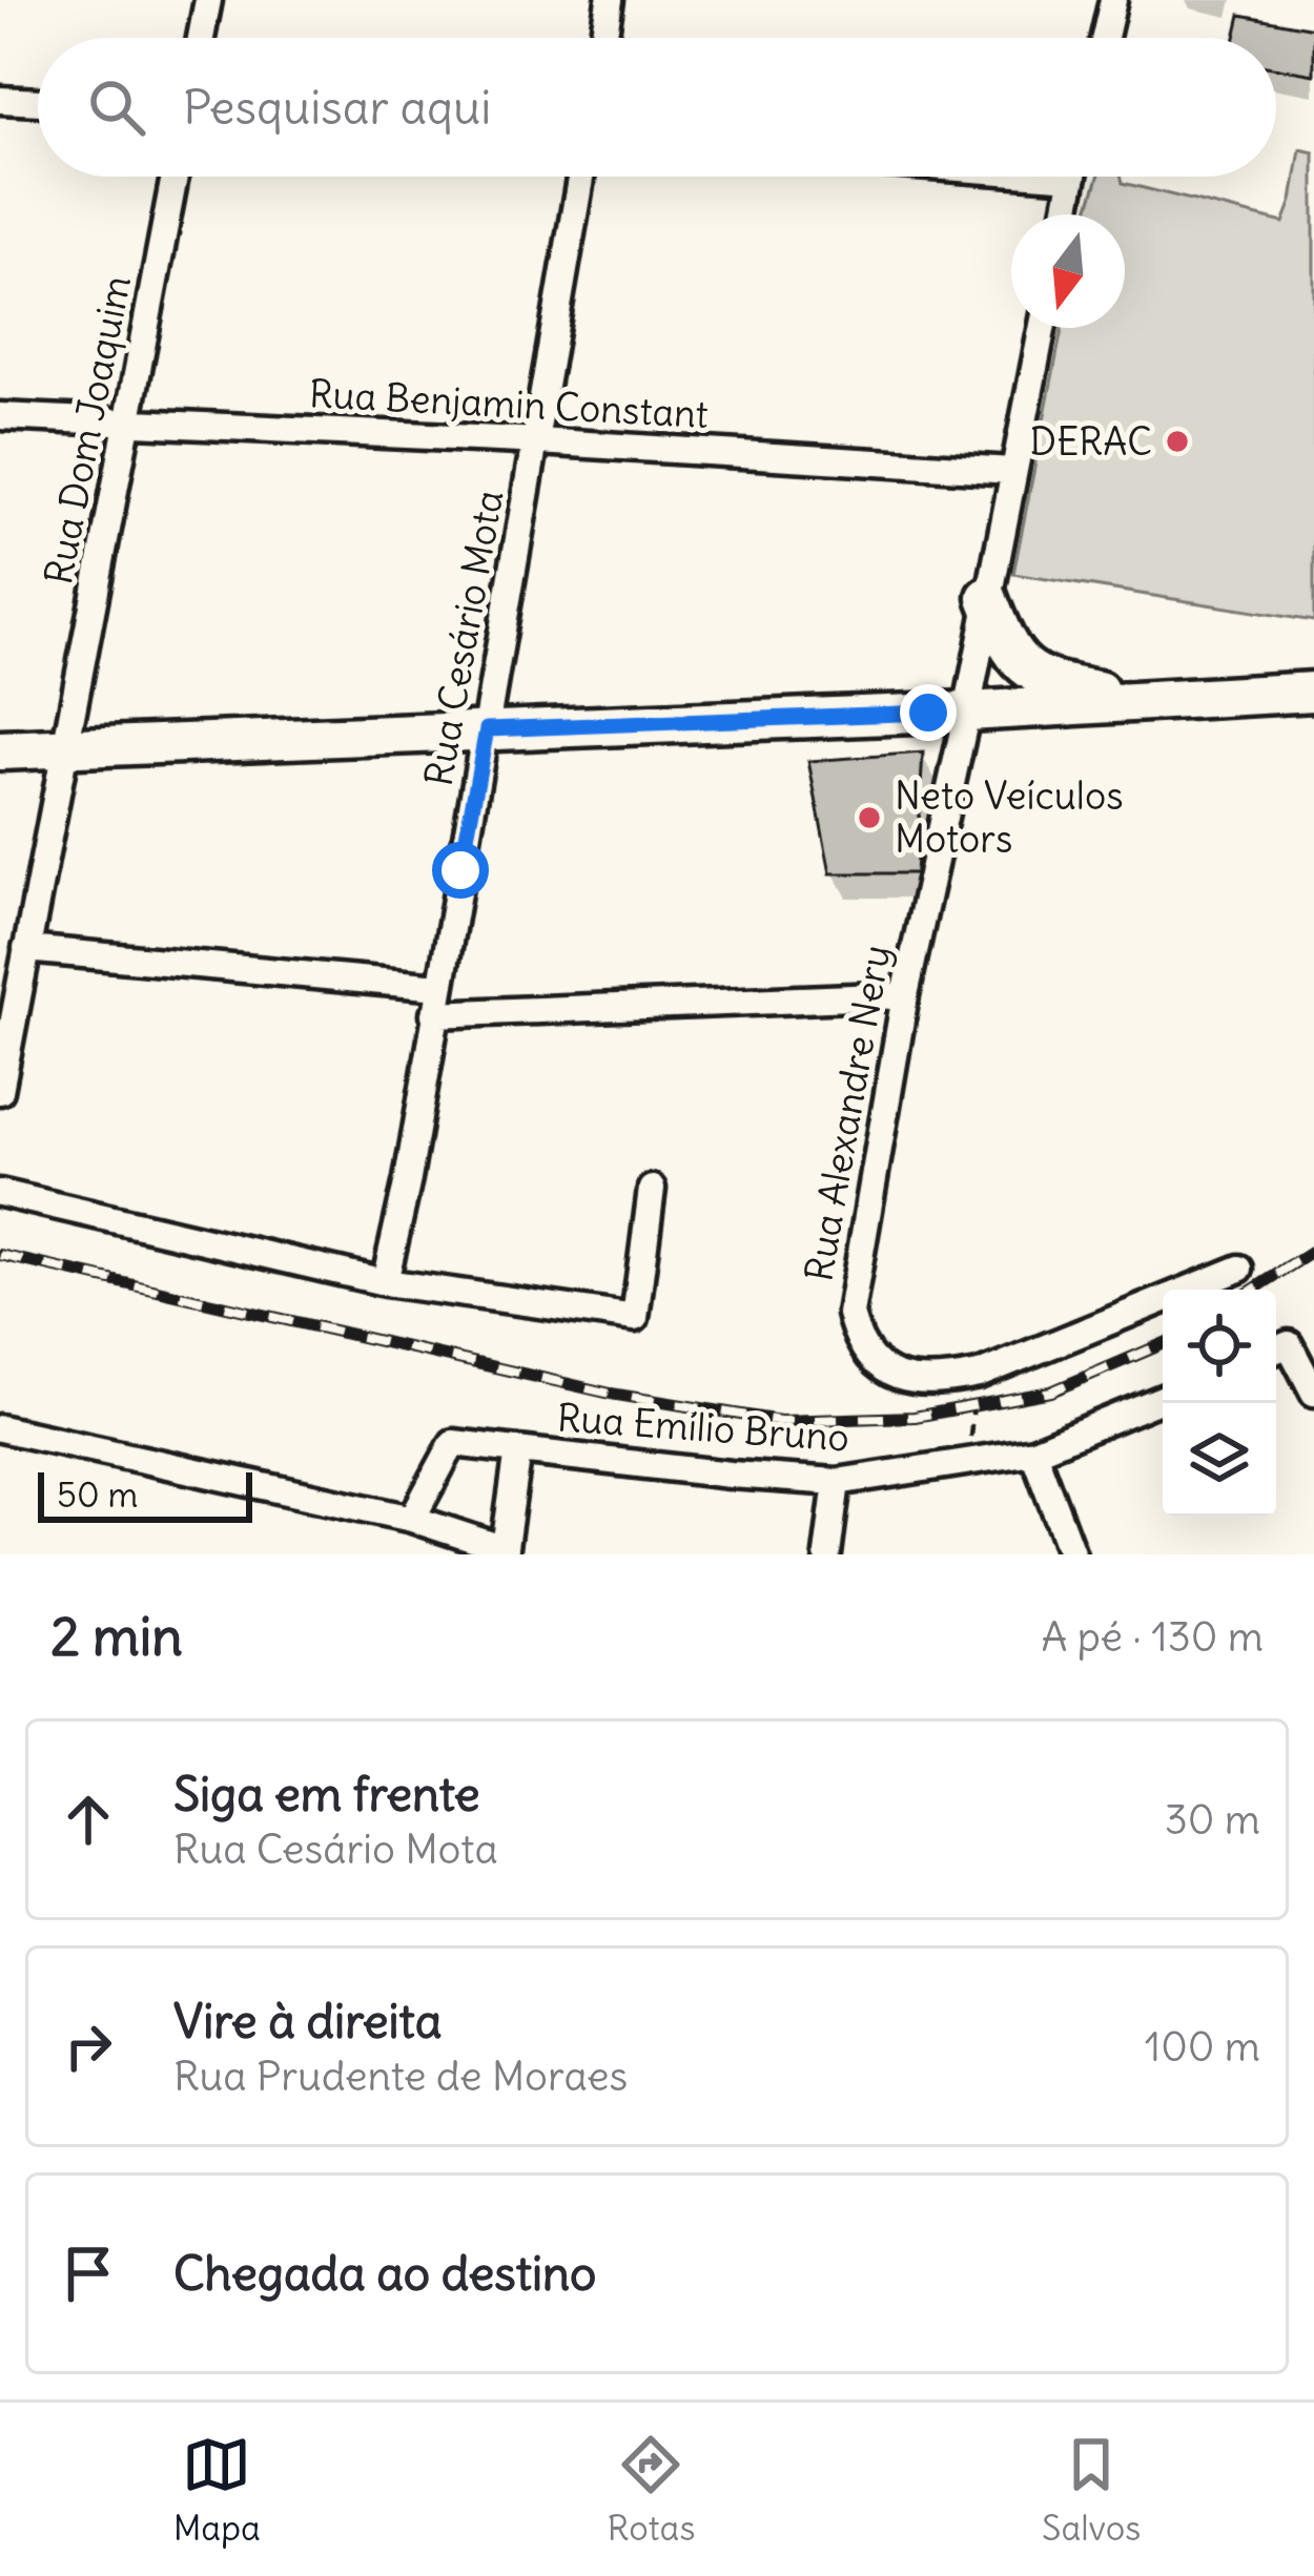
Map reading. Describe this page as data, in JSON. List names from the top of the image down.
{
  "streets": {
    "street": [
      "Rua Benjamin Constant",
      "Rua Dom Joaquim",
      "Rua Cesário Mota",
      "Rua Alexandre Nery",
      "Rua Emílio Bruno"
    ]
  },
  "crossings": [
    ["Rua Benjamin Constant", "Rua Dom Joaquim"],
    ["Rua Benjamin Constant", "Rua Cesário Mota"],
    ["Rua Benjamin Constant", "Rua Alexandre Nery"]
  ],
  "places": ["DERAC", "Neto Veículos Motors"],
  "scale_bar": "50 m",
  "north": "bottom",
  "page": {
    "search": "Pesquisar aqui",
    "scale": "50 m",
    "heading": ["2 min", "A pé · 130 m"],
    "list": [
      ["Siga em frente", "Rua Cesário Mota", "30 m"],
      ["Vire à direita", "Rua Prudente de Moraes", "100 m"],
      "Chegada ao destino"
    ],
    "nav": ["Mapa", "Rotas", "Salvos"]
  }
}
